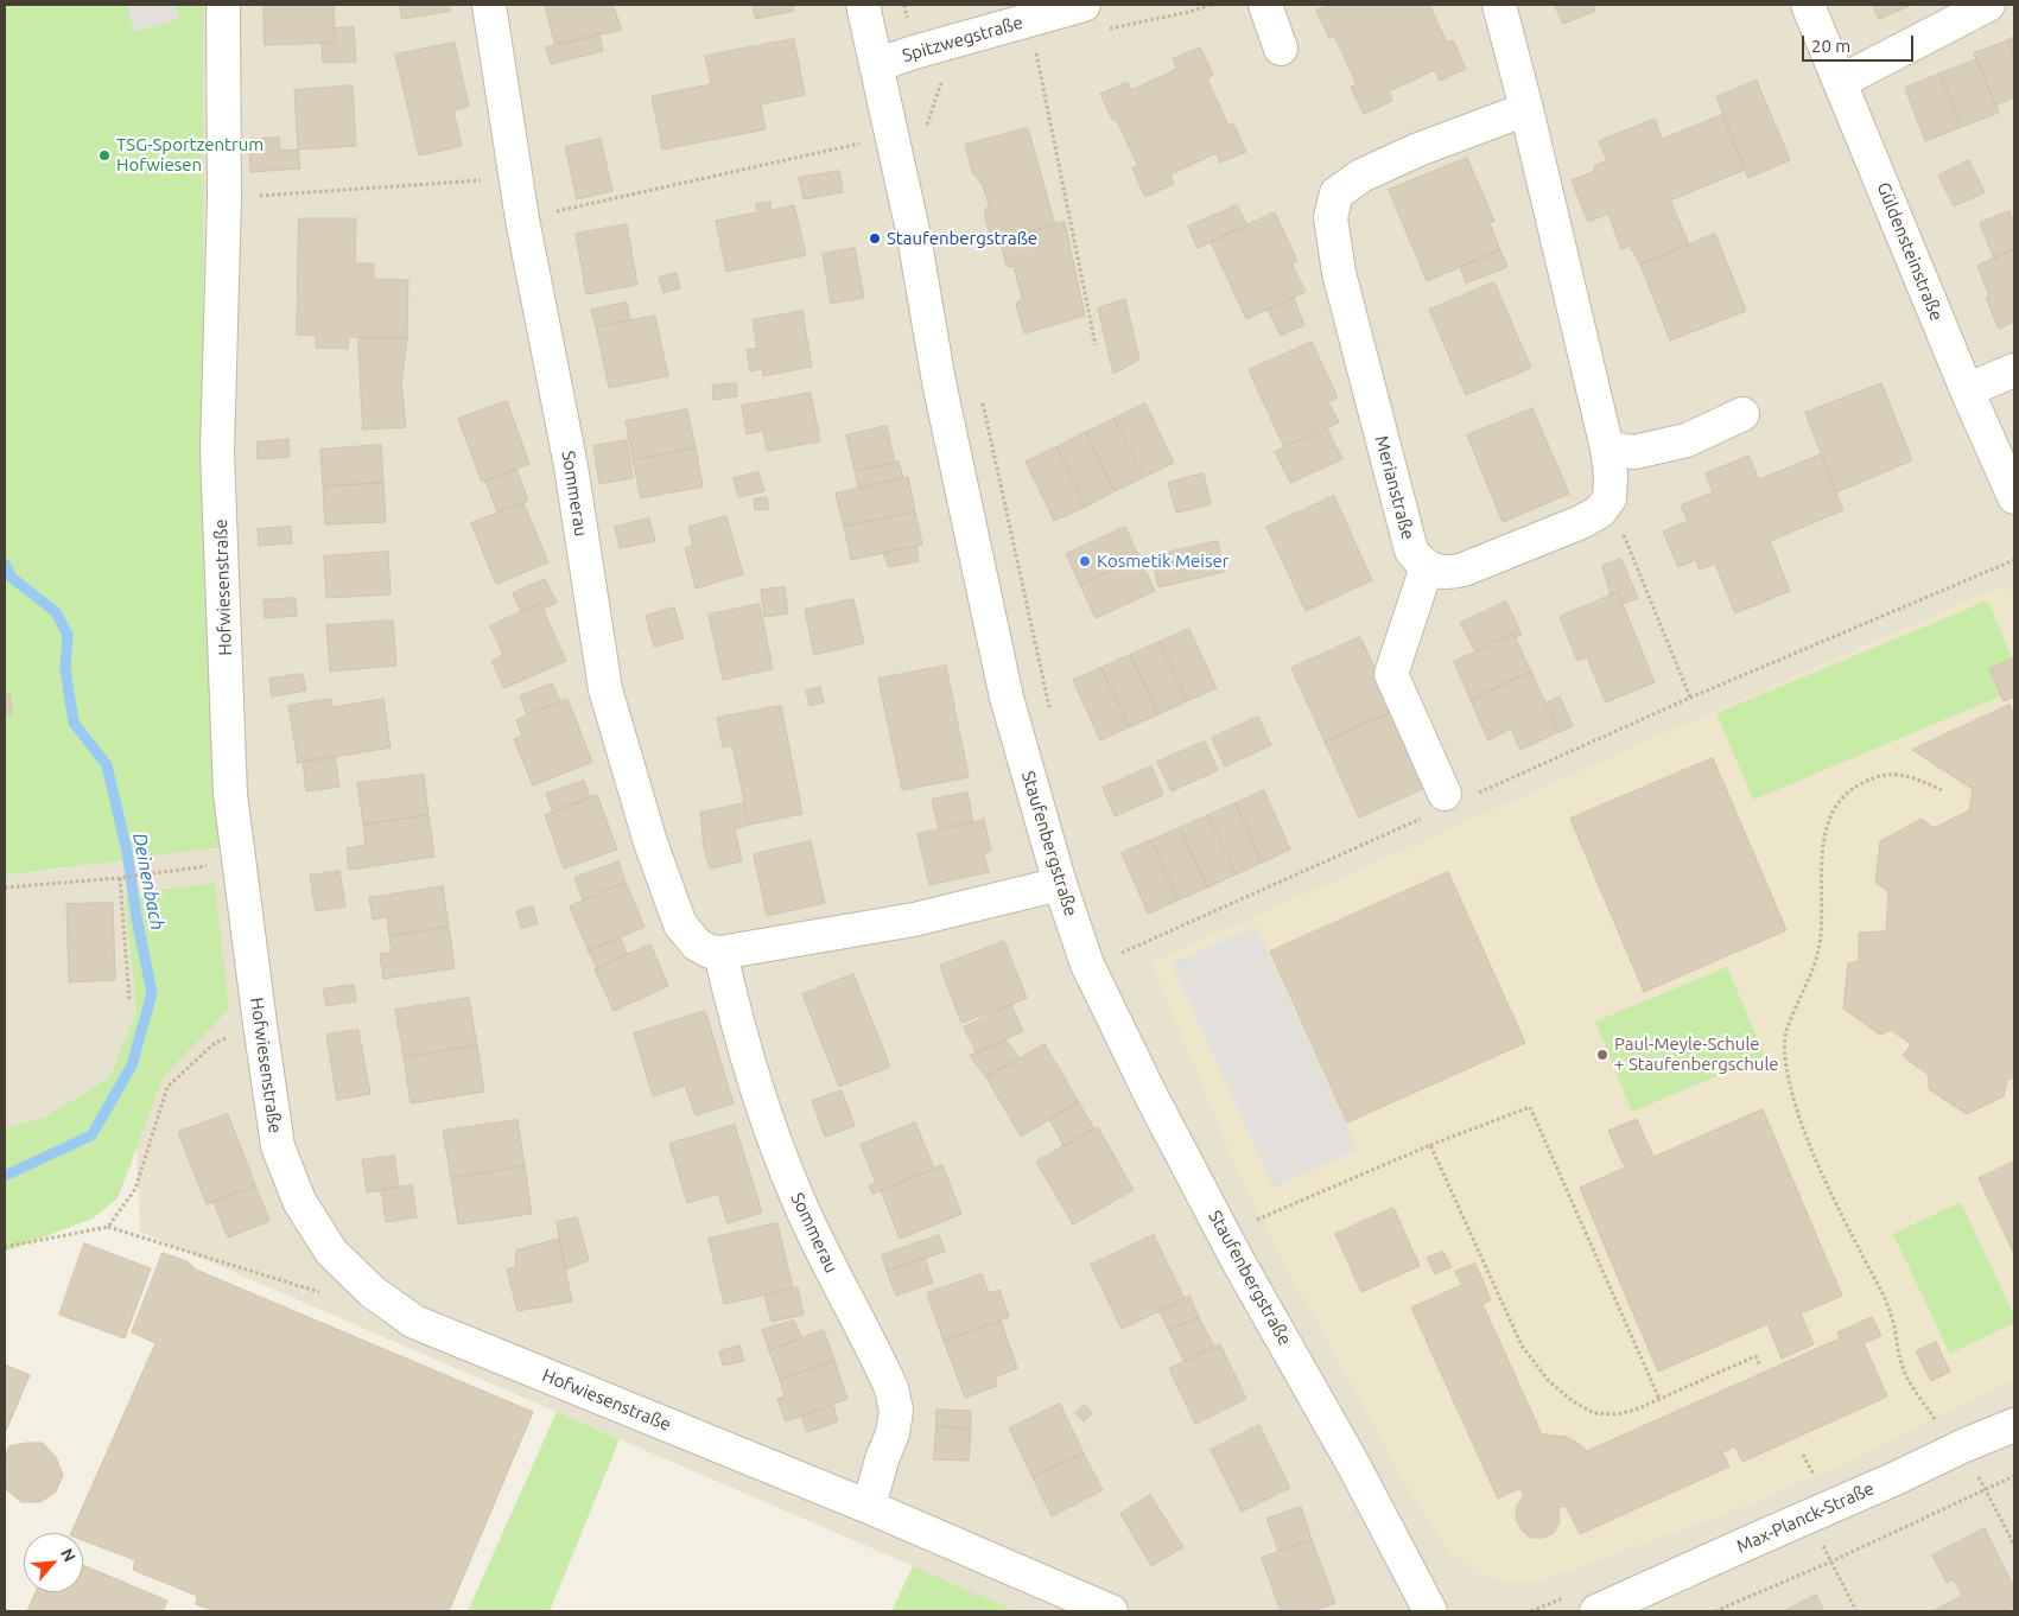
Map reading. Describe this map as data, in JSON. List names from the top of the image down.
{
  "streets": {
    "street": [
      "Spitzwegstraße",
      "Güldensteinstraße",
      "Merianstraße",
      "Sommerau",
      "Hofwiesenstraße",
      "Staufenbergstraße",
      "Max-Planck-Straße"
    ]
  },
  "crossings": [
    ["Spitzwegstraße", "Staufenbergstraße"],
    ["Sommerau", "Hofwiesenstraße"]
  ],
  "water": ["Deinenbach"],
  "places": [
    "TSG-Sportzentrum Hofwiesen",
    "Staufenbergstraße",
    "Kosmetik Meiser",
    "Paul-Meyle-Schule + Staufenbergschule"
  ],
  "scale_bar": "20 m",
  "north": "top right"
}
